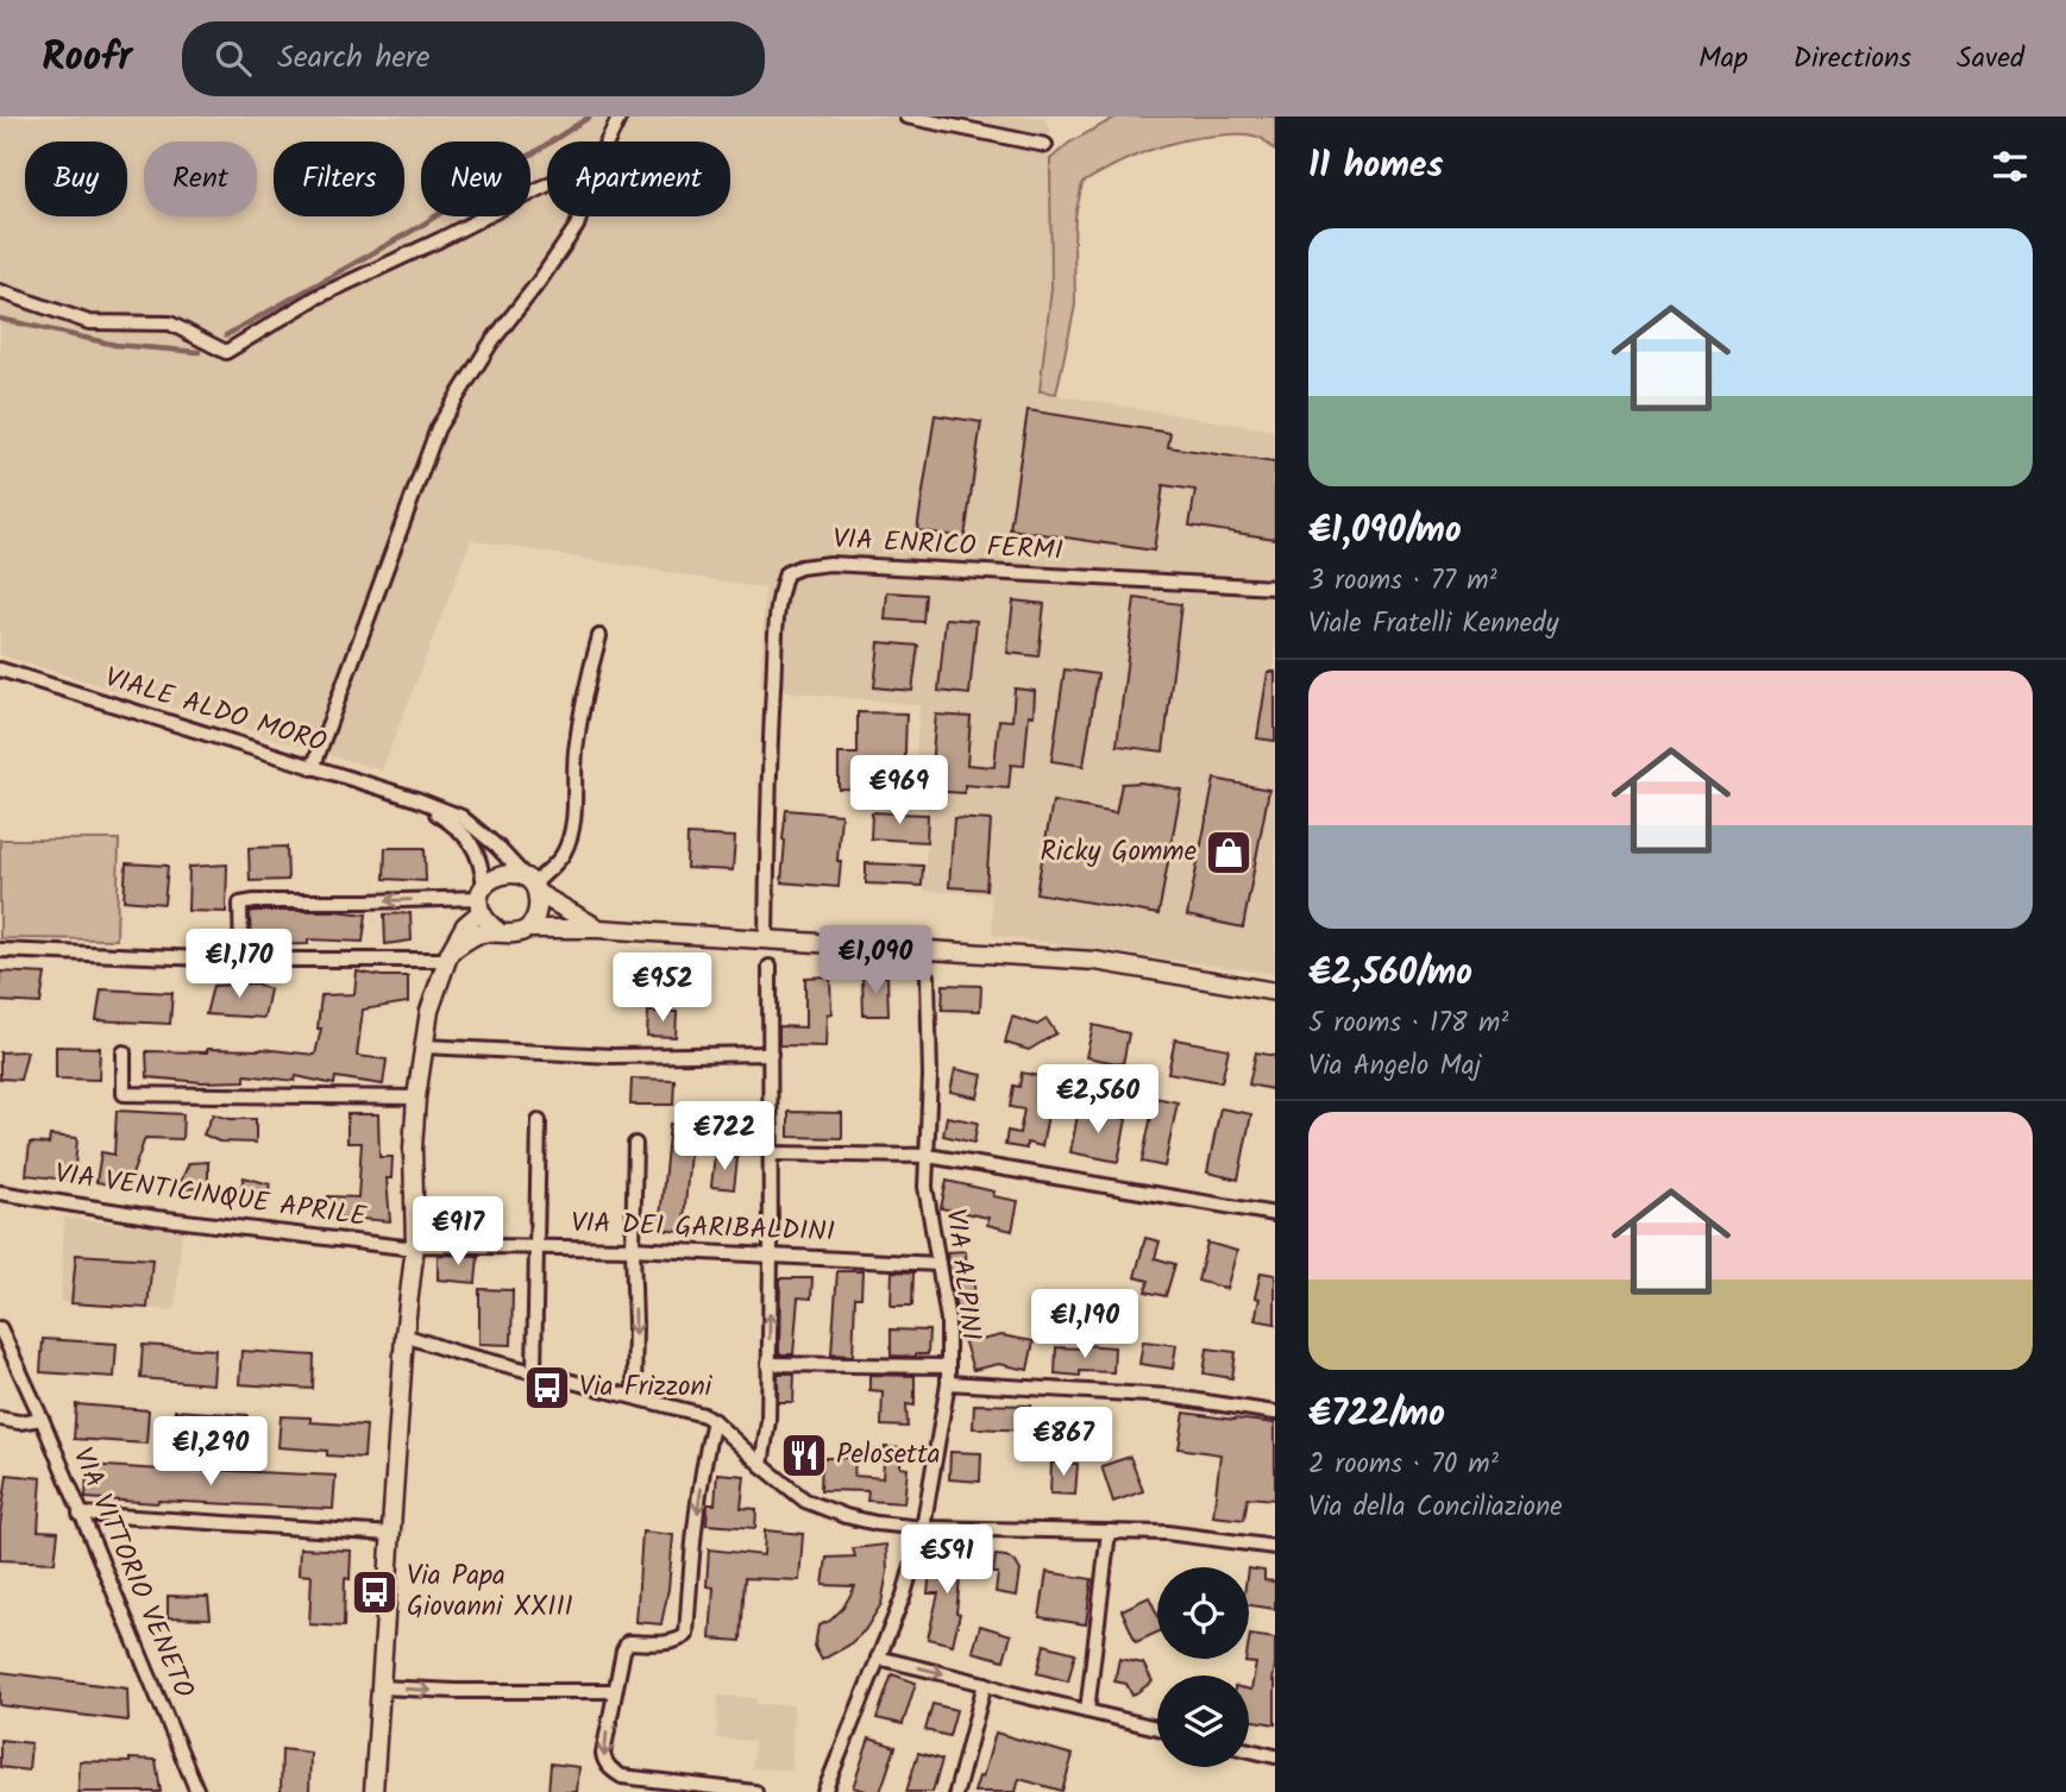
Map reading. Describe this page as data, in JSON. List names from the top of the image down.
{
  "streets": {
    "street": [
      "VIA ENRICO FERMI",
      "VIALE ALDO MORO",
      "VIA VENTICINQUE APRILE",
      "VIA DEI GARIBALDINI",
      "VIA ALPINI",
      "VIA VITTORIO VENETO"
    ]
  },
  "crossings": [
    ["VIA VENTICINQUE APRILE", "VIA DEI GARIBALDINI"],
    ["VIA DEI GARIBALDINI", "VIA ALPINI"]
  ],
  "places": {
    "shop": ["Ricky Gomme"],
    "bus stop": ["Via Frizzoni", "Via Papa Giovanni XXIII"],
    "restaurant": ["Pelosetta"]
  },
  "page": {
    "header": "Roofr",
    "search": "Search here",
    "nav": ["Map", "Directions", "Saved"],
    "heading": "11 homes",
    "chip": [
      "Buy",
      "Rent",
      "Filters",
      "New",
      "Apartment"
    ],
    "list": [
      {
        "name": "€1,090/mo",
        "note": "3 rooms · 77 m² · Viale Fratelli Kennedy"
      },
      {
        "name": "€2,560/mo",
        "note": "5 rooms · 178 m² · Via Angelo Maj"
      },
      {
        "name": "€722/mo",
        "note": "2 rooms · 70 m² · Via della Conciliazione"
      }
    ],
    "price": [
      "€969",
      "€1,090",
      "€1,170",
      "€952",
      "€2,560",
      "€722",
      "€917",
      "€1,190",
      "€867",
      "€1,290",
      "€591"
    ]
  }
}
